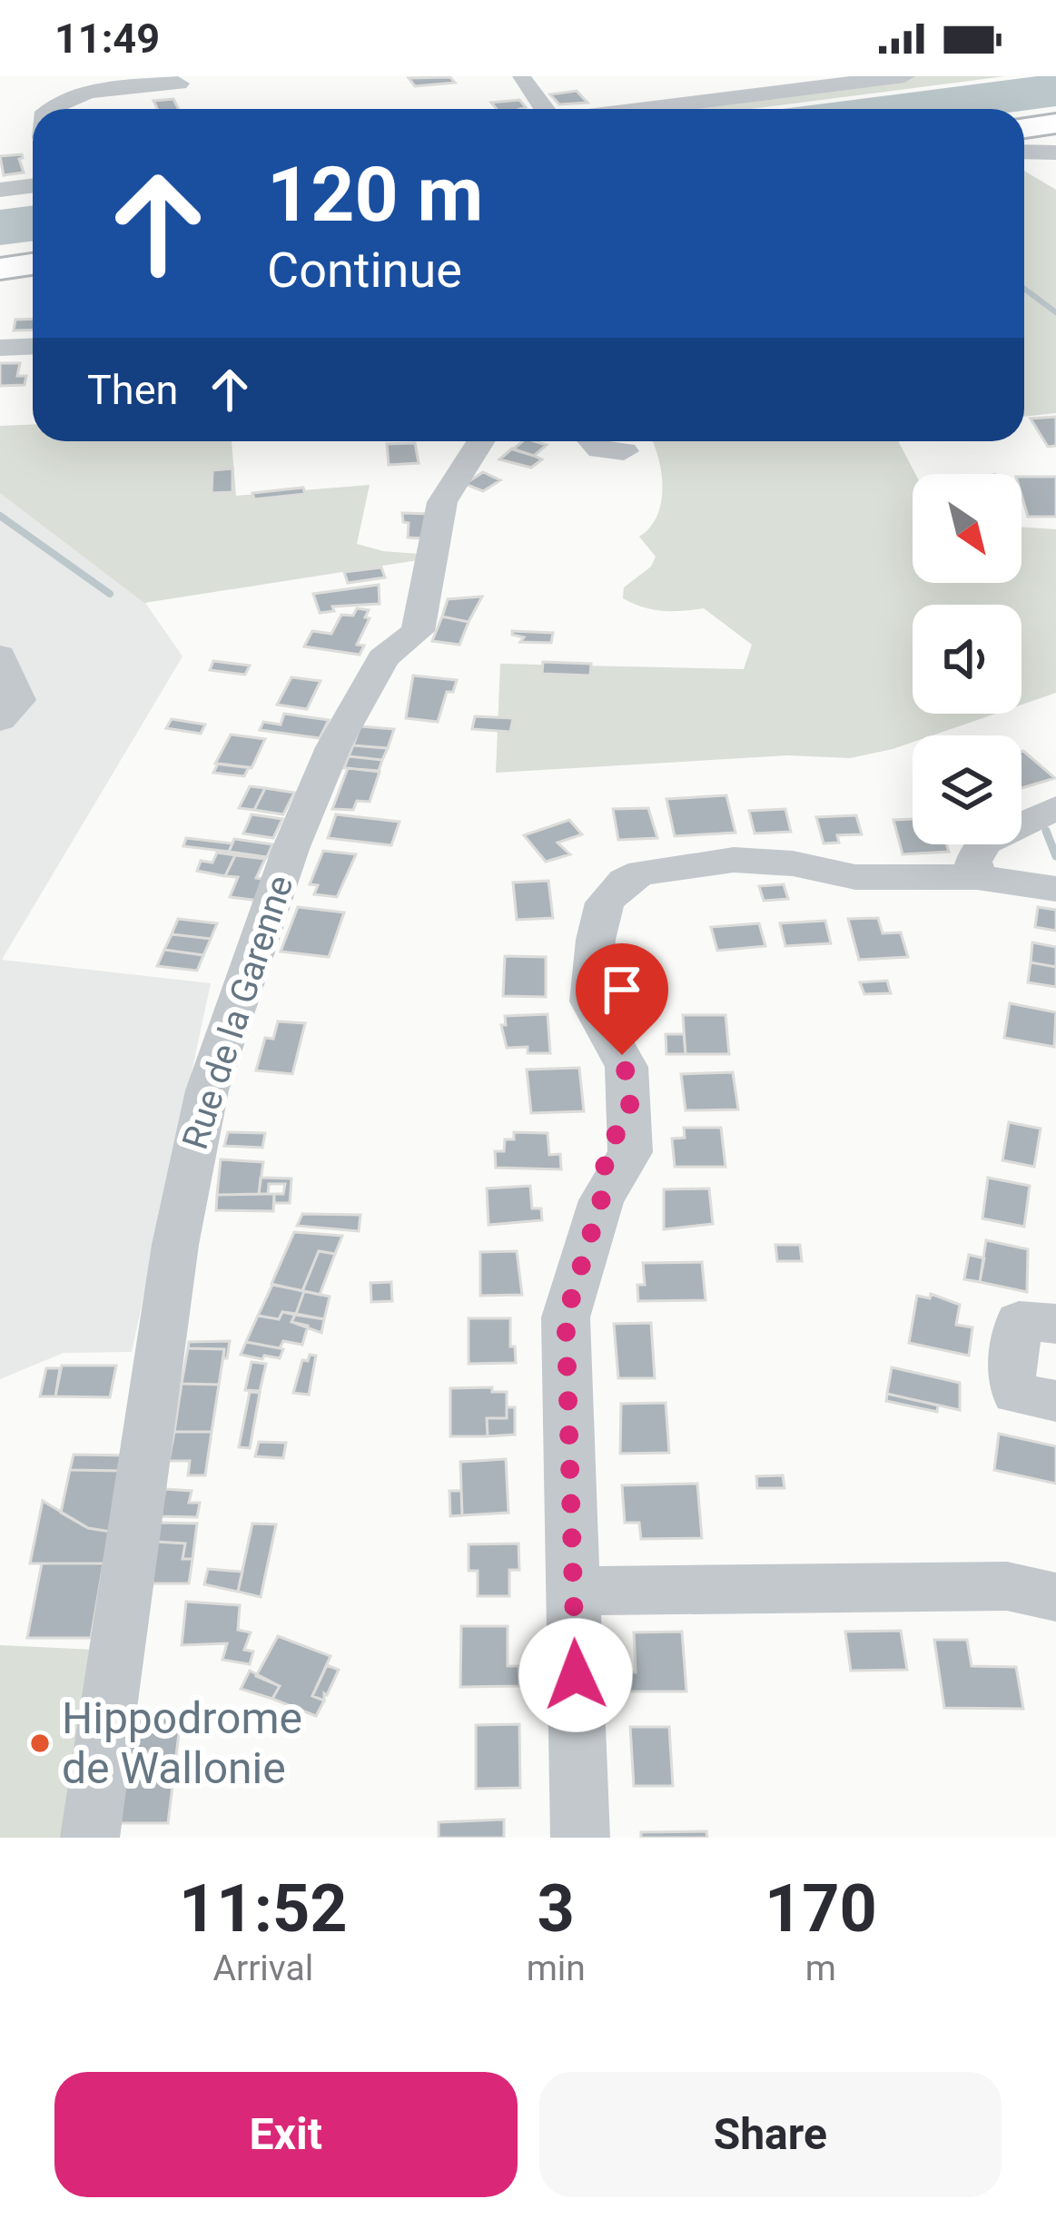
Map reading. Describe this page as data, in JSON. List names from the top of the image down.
{
  "streets": {
    "street": ["Rue de la Garenne"]
  },
  "places": ["Hippodrome de Wallonie"],
  "north": "bottom right",
  "page": {
    "status": "11:49",
    "turn": ["120 m", "Continue"],
    "then": "Then",
    "eta": [
      "11:52",
      "Arrival",
      "3",
      "min",
      "170",
      "m"
    ],
    "buttons": ["Exit", "Share"]
  }
}
